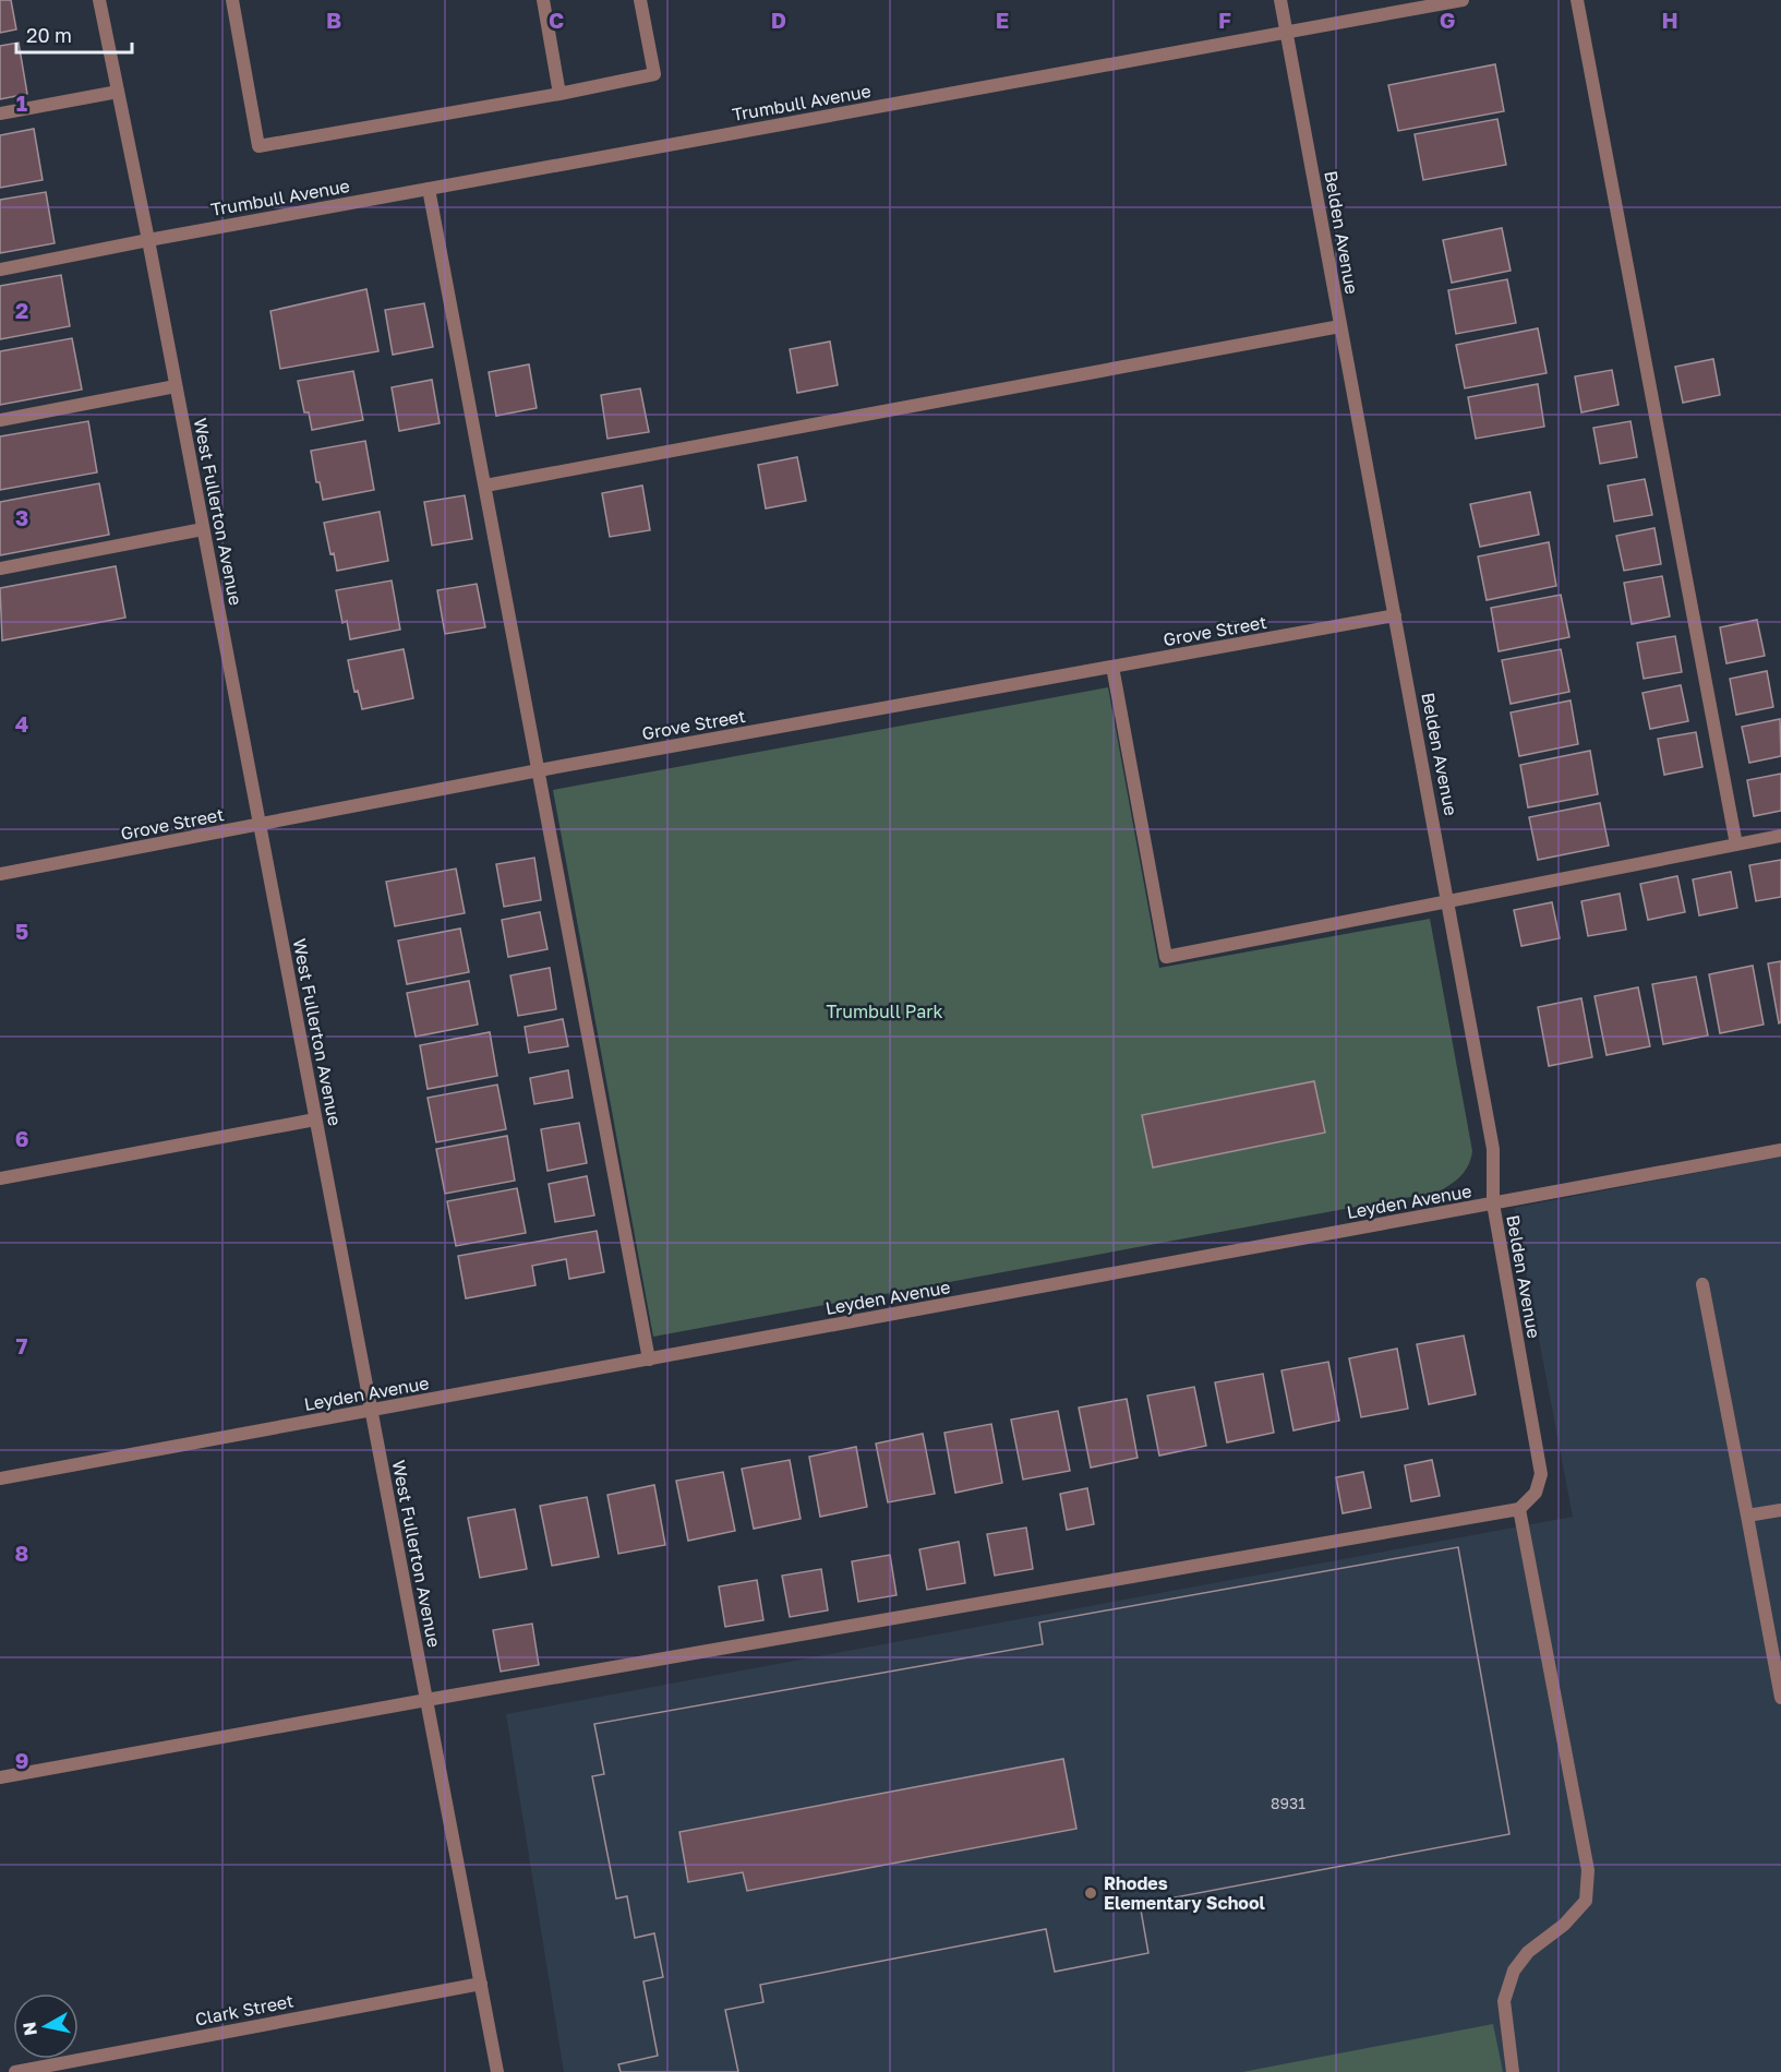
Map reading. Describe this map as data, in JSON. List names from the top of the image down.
{
  "streets": {
    "street": [
      "Trumbull Avenue",
      "Belden Avenue",
      "West Fullerton Avenue",
      "Grove Street",
      "Leyden Avenue",
      "Clark Street"
    ]
  },
  "crossings": [
    ["Trumbull Avenue", "Belden Avenue"],
    ["Trumbull Avenue", "West Fullerton Avenue"],
    ["Belden Avenue", "Grove Street"],
    ["Belden Avenue", "Leyden Avenue"],
    ["West Fullerton Avenue", "Grove Street"],
    ["West Fullerton Avenue", "Leyden Avenue"],
    ["West Fullerton Avenue", "Clark Street"]
  ],
  "parks": ["Trumbull Park"],
  "places": ["Rhodes Elementary School"],
  "house_numbers": ["8931"],
  "scale_bar": "20 m",
  "north": "left",
  "grid": {
    "columns": [
      "B",
      "C",
      "D",
      "E",
      "F",
      "G",
      "H"
    ],
    "rows": [
      "1",
      "2",
      "3",
      "4",
      "5",
      "6",
      "7",
      "8",
      "9"
    ]
  }
}
